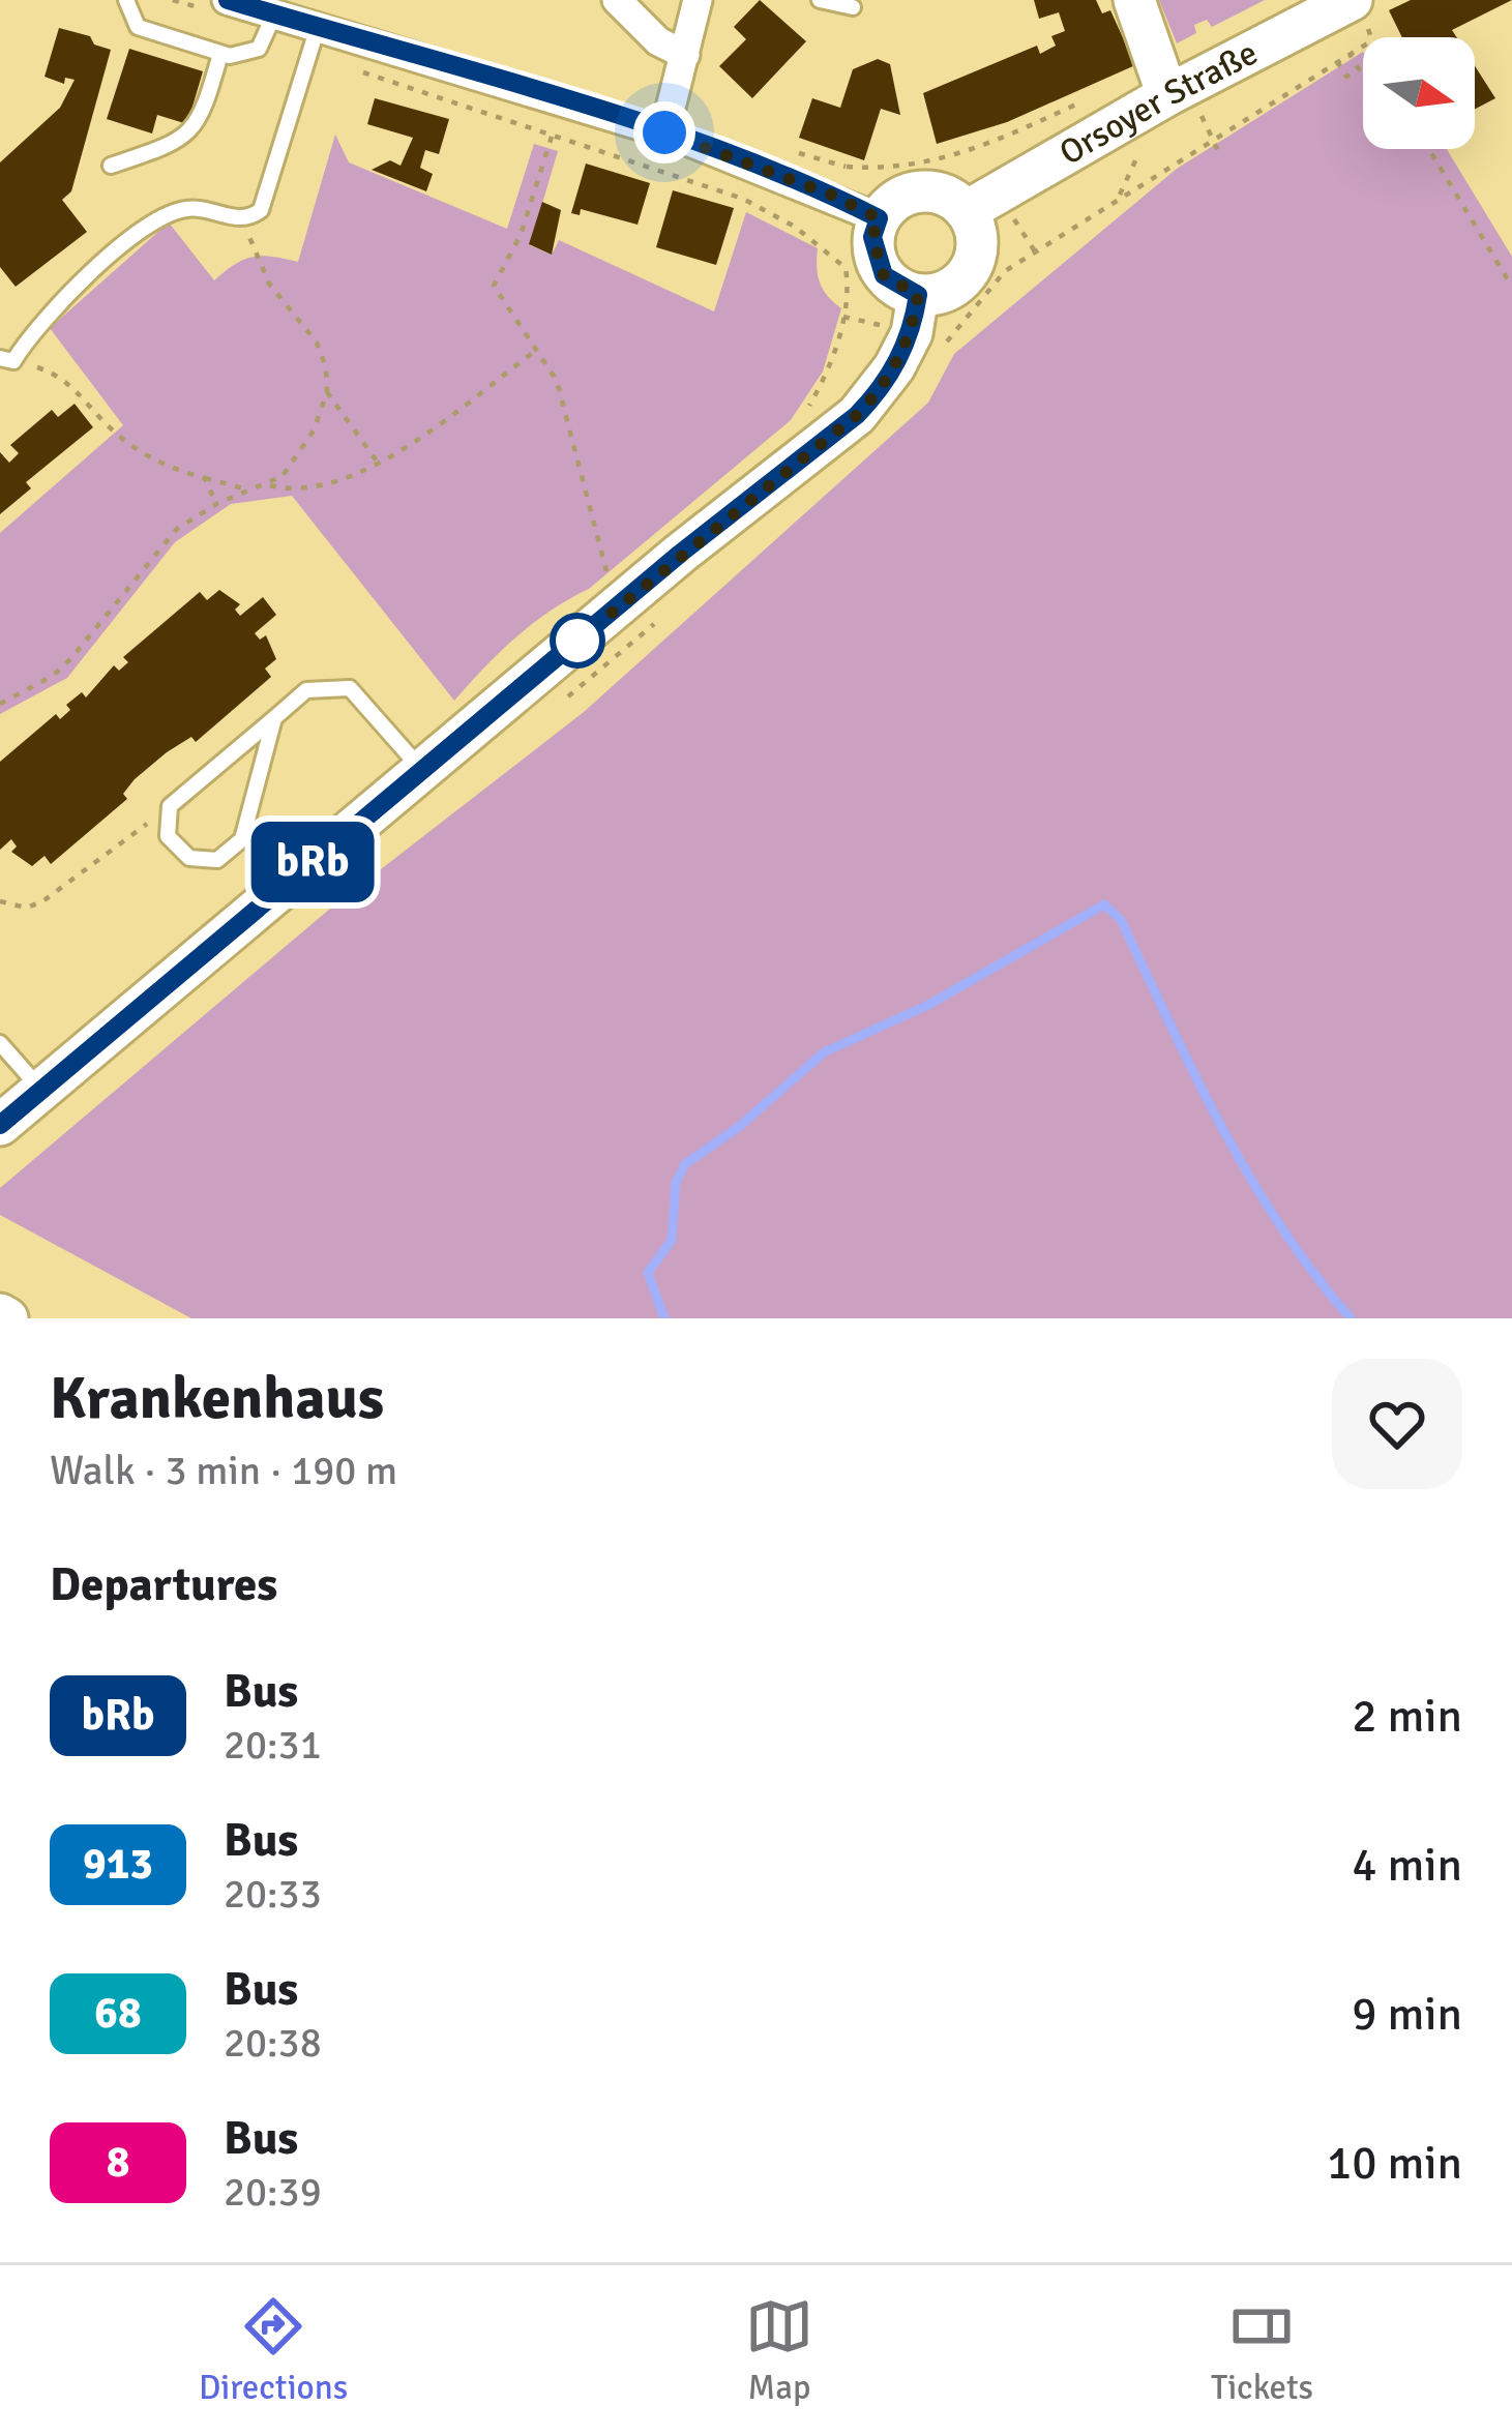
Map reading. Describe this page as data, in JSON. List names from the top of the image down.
{
  "streets": {
    "street": ["Orsoyer Straße"]
  },
  "lines": ["bus line bRb"],
  "north": "right",
  "page": {
    "on_map": "bRb",
    "heading": [
      ["Krankenhaus", "Walk · 3 min · 190 m"],
      "Departures"
    ],
    "list": [
      {
        "mark": "bRb",
        "name": "Bus",
        "note": "20:31",
        "value": "2 min"
      },
      {
        "mark": "913",
        "name": "Bus",
        "note": "20:33",
        "value": "4 min"
      },
      {
        "mark": "68",
        "name": "Bus",
        "note": "20:38",
        "value": "9 min"
      },
      {
        "mark": "8",
        "name": "Bus",
        "note": "20:39",
        "value": "10 min"
      }
    ],
    "tabs": ["Directions", "Map", "Tickets"]
  }
}
